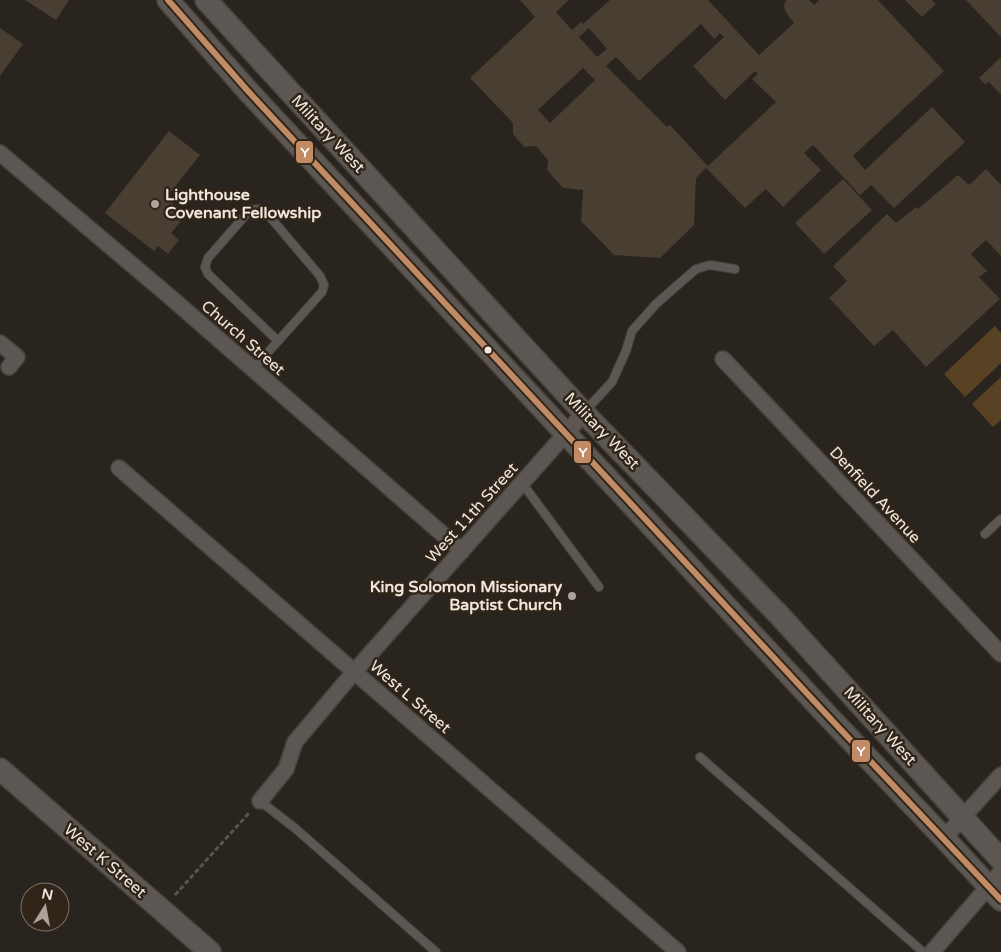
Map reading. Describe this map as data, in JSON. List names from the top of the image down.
{
  "streets": {
    "main road": ["Military West", "West K Street"],
    "street": [
      "Church Street",
      "Denfield Avenue",
      "West 11th Street",
      "West L Street"
    ]
  },
  "crossings": [
    ["Military West", "West 11th Street"],
    ["Church Street", "West 11th Street"],
    ["West 11th Street", "West L Street"]
  ],
  "places": ["Lighthouse Covenant Fellowship", "King Solomon Missionary Baptist Church"],
  "lines": ["transit line Y"],
  "north": "top"
}
